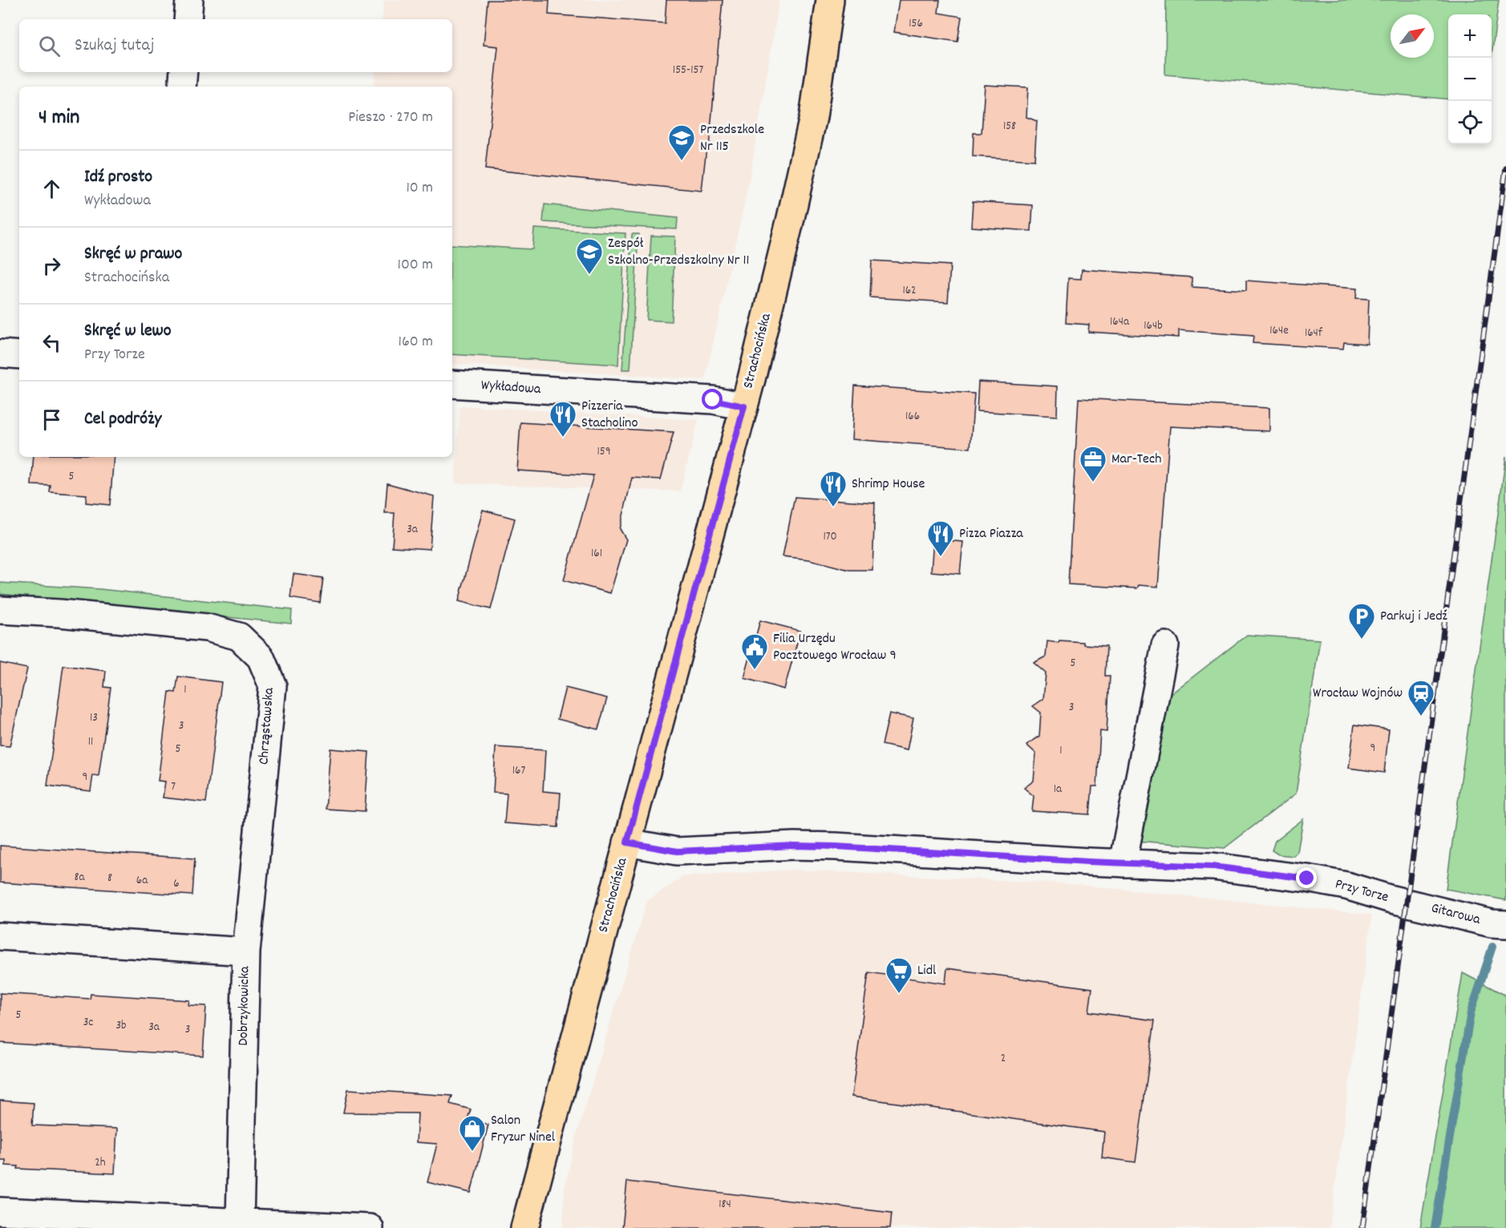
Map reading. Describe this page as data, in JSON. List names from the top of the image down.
{
  "streets": {
    "main road": ["Strachocińska"],
    "street": [
      "Wykładowa",
      "Chrząstawska",
      "Przy Torze",
      "Gitarowa",
      "Dobrzykowicka"
    ]
  },
  "crossings": [
    ["Strachocińska", "Wykładowa"],
    ["Strachocińska", "Przy Torze"],
    ["Chrząstawska", "Dobrzykowicka"],
    ["Przy Torze", "Gitarowa"]
  ],
  "places": {
    "school or university": ["Przedszkole Nr 115", "Zespół Szkolno-Przedszkolny Nr 11"],
    "restaurant": ["Pizzeria Stacholino", "Shrimp House", "Pizza Piazza"],
    "office": ["Mar-Tech"],
    "parking": ["Parkuj i Jedź"],
    "public building": ["Filia Urzędu Pocztowego Wrocław 9"],
    "station": ["Wrocław Wojnów"],
    "supermarket": ["Lidl"],
    "shop": ["Salon Fryzur Ninel"]
  },
  "house_numbers": [
    "156",
    "155-157",
    "158",
    "162",
    "164a",
    "164b",
    "164e",
    "164f",
    "166",
    "159",
    "5",
    "3a",
    "170",
    "161",
    "5",
    "1",
    "3",
    "13",
    "3",
    "11",
    "9",
    "5",
    "1",
    "167",
    "9",
    "7",
    "1a",
    "8a",
    "8",
    "6a",
    "6",
    "5",
    "3c",
    "3b",
    "3a",
    "3",
    "2",
    "2h",
    "184"
  ],
  "north": "top right",
  "page": {
    "map_buttons": ["+", "−"],
    "search": "Szukaj tutaj",
    "heading": ["4 min", "Pieszo · 270 m"],
    "list": [
      ["Idź prosto", "Wykładowa", "10 m"],
      ["Skręć w prawo", "Strachocińska", "100 m"],
      ["Skręć w lewo", "Przy Torze", "160 m"],
      "Cel podróży"
    ]
  }
}
